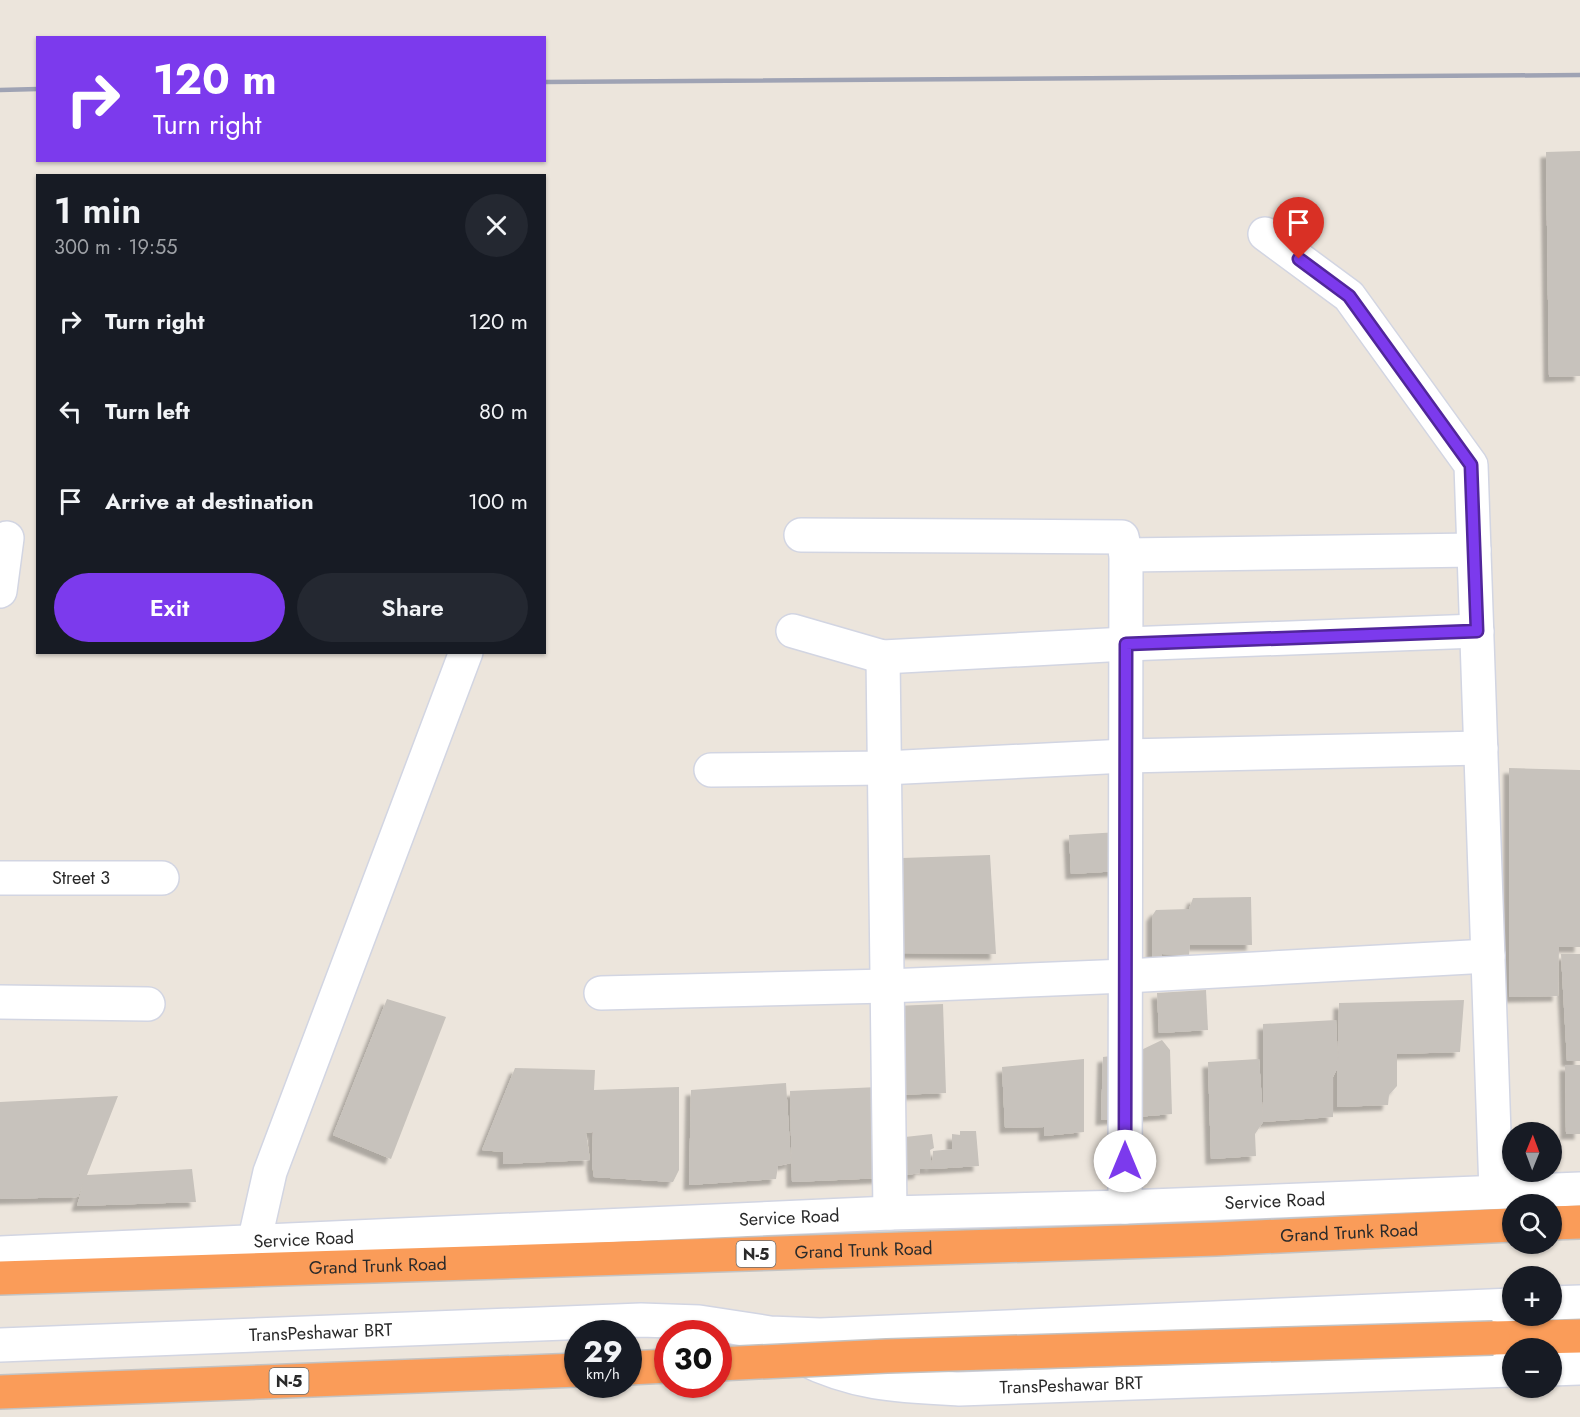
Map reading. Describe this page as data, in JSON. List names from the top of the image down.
{
  "streets": {
    "highway": ["Grand Trunk Road", "N-5"],
    "street": ["Street 3", "Service Road", "TransPeshawar BRT"]
  },
  "north": "top",
  "page": {
    "turn": ["120 m", "Turn right"],
    "heading": ["1 min", "300 m · 19:55"],
    "list": [
      {
        "name": "Turn right",
        "value": "120 m"
      },
      {
        "name": "Turn left",
        "value": "80 m"
      },
      {
        "name": "Arrive at destination",
        "value": "100 m"
      }
    ],
    "buttons": ["Exit", "Share"],
    "map_buttons": ["+", "−"],
    "speed": "29 km/h",
    "limit": "30"
  }
}
